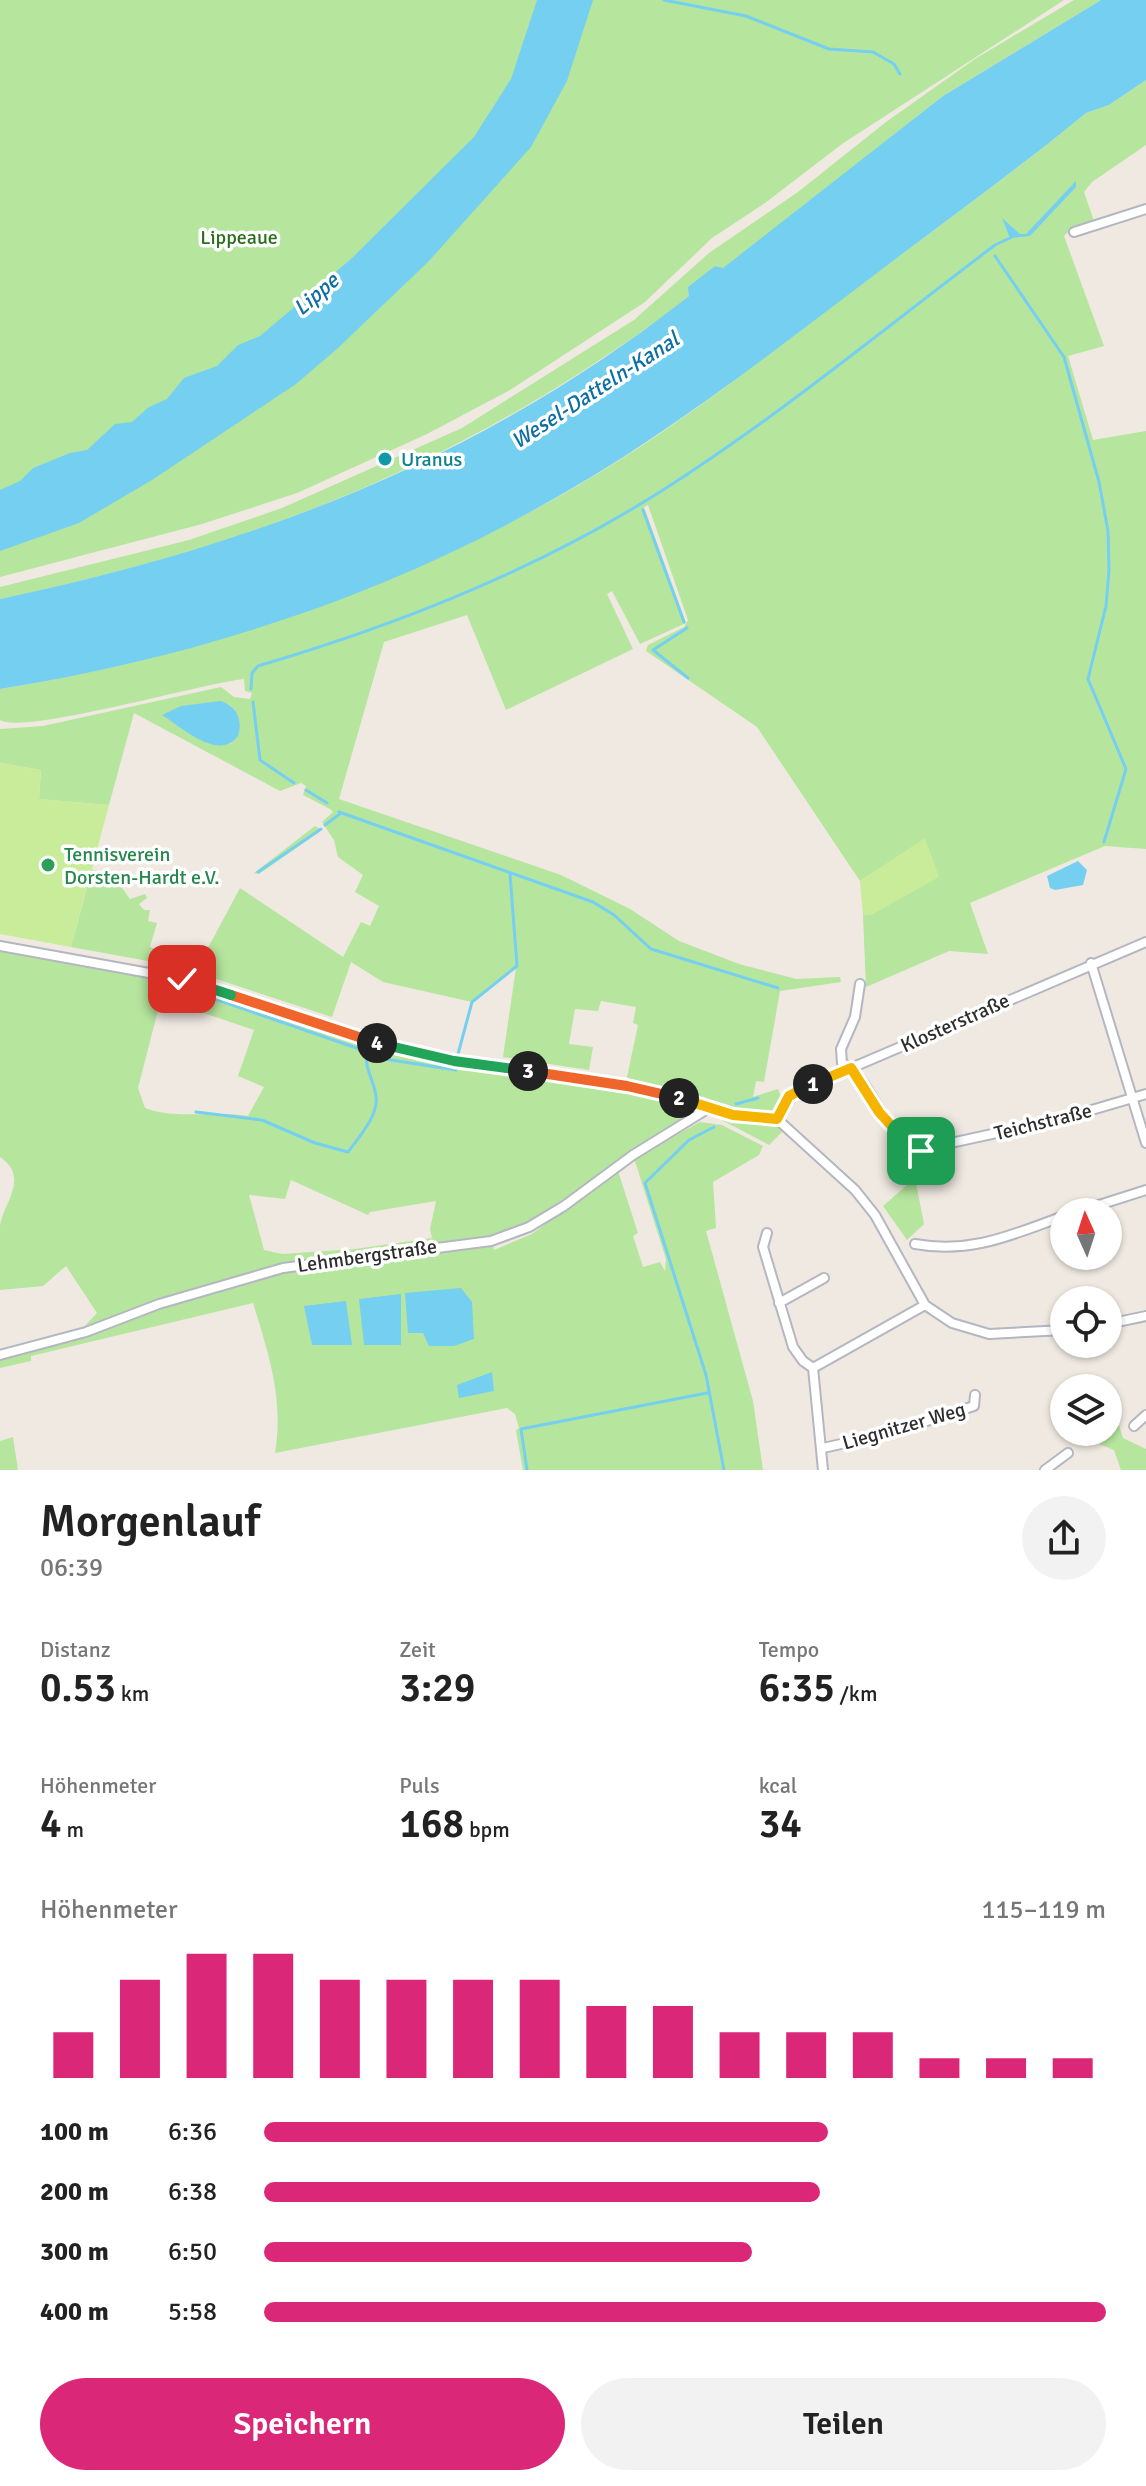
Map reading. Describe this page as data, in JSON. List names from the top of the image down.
{
  "streets": {
    "street": [
      "Klosterstraße",
      "Teichstraße",
      "Lehmbergstraße",
      "Liegnitzer Weg"
    ]
  },
  "crossings": [
    ["Klosterstraße", "Teichstraße"]
  ],
  "water": ["Lippe", "Wesel-Datteln-Kanal"],
  "parks": ["Lippeaue"],
  "places": ["Uranus", "Tennisverein Dorsten-Hardt e.V."],
  "north": "top",
  "page": {
    "pins": [
      "4",
      "3",
      "1",
      "2"
    ],
    "heading": ["Morgenlauf", "06:39"],
    "stats": [
      ["Distanz", "0.53 km"],
      ["Zeit", "3:29"],
      ["Tempo", "6:35 /km"],
      ["Höhenmeter", "4 m"],
      ["Puls", "168 bpm"],
      ["kcal", "34"]
    ],
    "chart": ["Höhenmeter", "115–119 m"],
    "list": [
      {
        "name": "100 m",
        "note": "6:36"
      },
      {
        "name": "200 m",
        "note": "6:38"
      },
      {
        "name": "300 m",
        "note": "6:50"
      },
      {
        "name": "400 m",
        "note": "5:58"
      }
    ],
    "buttons": ["Speichern", "Teilen"]
  }
}
